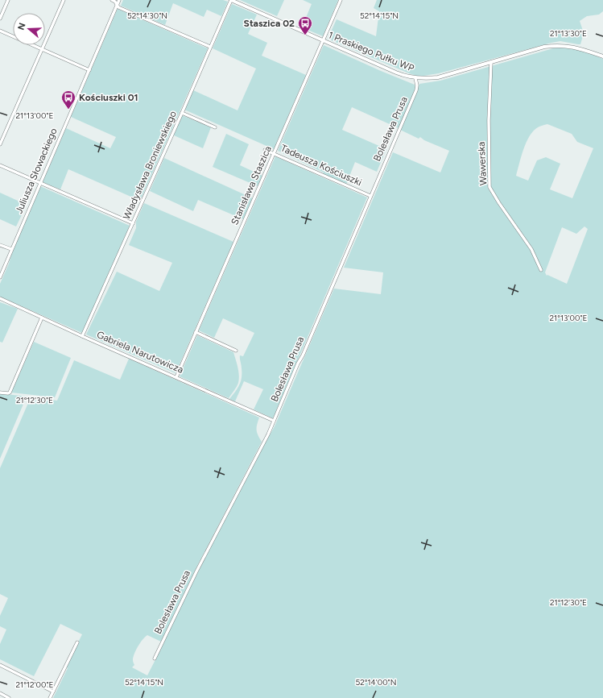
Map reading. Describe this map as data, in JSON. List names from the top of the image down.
{
  "streets": {
    "street": [
      "1 Praskiego Pułku WP",
      "Bolesława Prusa",
      "Wawerska",
      "Władysława Broniewskiego",
      "Tadeusza Kościuszki",
      "Juliusza Słowackiego",
      "Stanisława Staszica",
      "Gabriela Narutowicza"
    ]
  },
  "crossings": [
    ["1 Praskiego Pułku WP", "Bolesława Prusa"],
    ["1 Praskiego Pułku WP", "Wawerska"],
    ["1 Praskiego Pułku WP", "Władysława Broniewskiego"],
    ["1 Praskiego Pułku WP", "Stanisława Staszica"],
    ["Bolesława Prusa", "Tadeusza Kościuszki"],
    ["Bolesława Prusa", "Gabriela Narutowicza"],
    ["Władysława Broniewskiego", "Gabriela Narutowicza"],
    ["Tadeusza Kościuszki", "Stanisława Staszica"],
    ["Stanisława Staszica", "Gabriela Narutowicza"]
  ],
  "places": {
    "bus stop": ["Staszica 02", "Kościuszki 01"]
  },
  "north": "left",
  "coordinates": [
    "52°14'30\"N",
    "52°14'15\"N",
    "21°13'30\"E",
    "21°13'00\"E",
    "21°12'30\"E",
    "52°14'00\"N",
    "21°12'00\"E"
  ]
}
